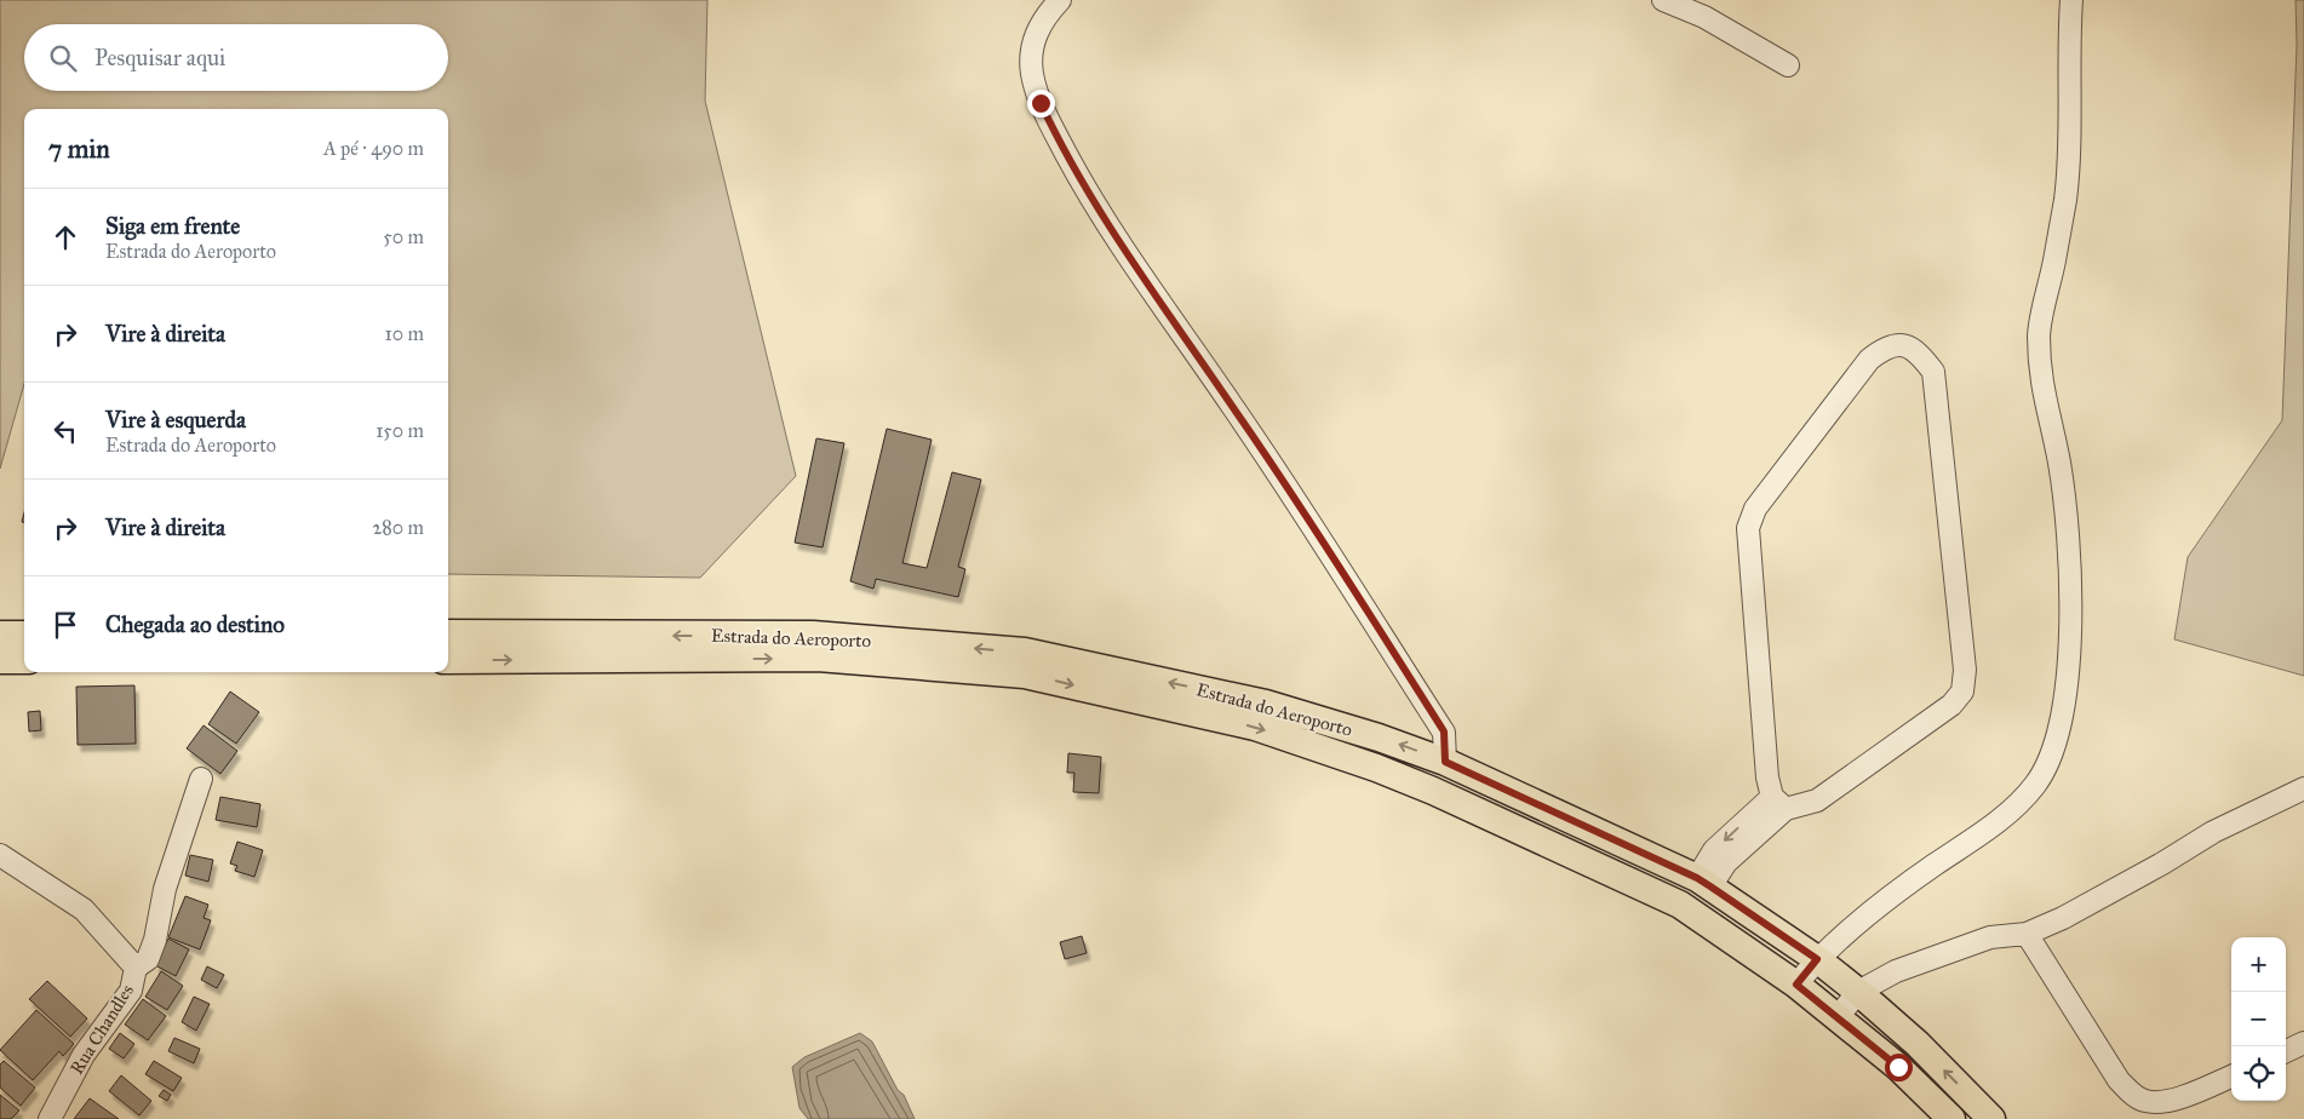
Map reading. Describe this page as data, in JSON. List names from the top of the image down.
{
  "streets": {
    "main road": ["Estrada do Aeroporto"],
    "street": ["Rua Chandles"]
  },
  "page": {
    "search": "Pesquisar aqui",
    "heading": ["7 min", "A pé · 490 m"],
    "list": [
      ["Siga em frente", "Estrada do Aeroporto", "50 m"],
      ["Vire à direita", "10 m"],
      ["Vire à esquerda", "Estrada do Aeroporto", "150 m"],
      ["Vire à direita", "280 m"],
      "Chegada ao destino"
    ],
    "map_buttons": ["+", "−"]
  }
}
